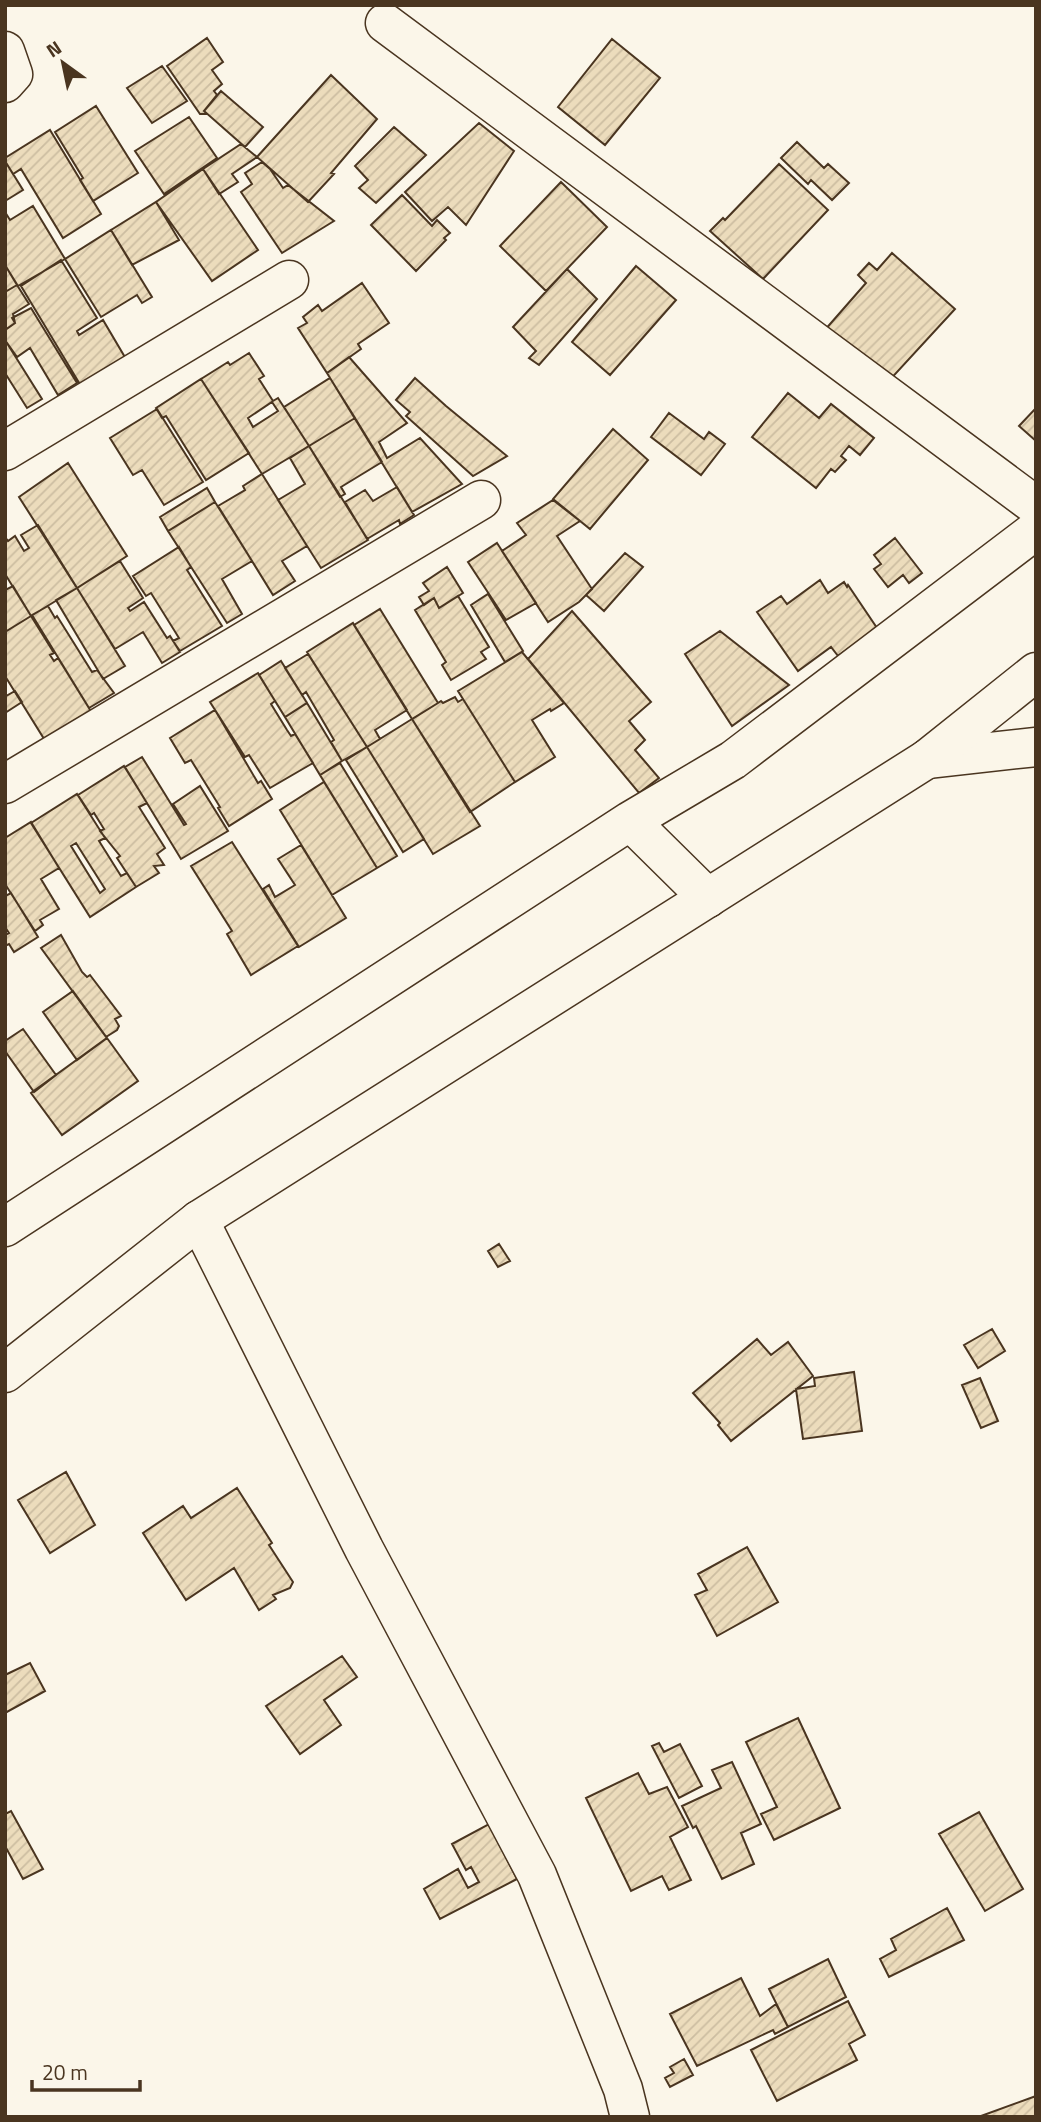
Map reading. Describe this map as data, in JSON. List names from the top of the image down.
{
  "scale_bar": "20 m",
  "north": "top left"
}
